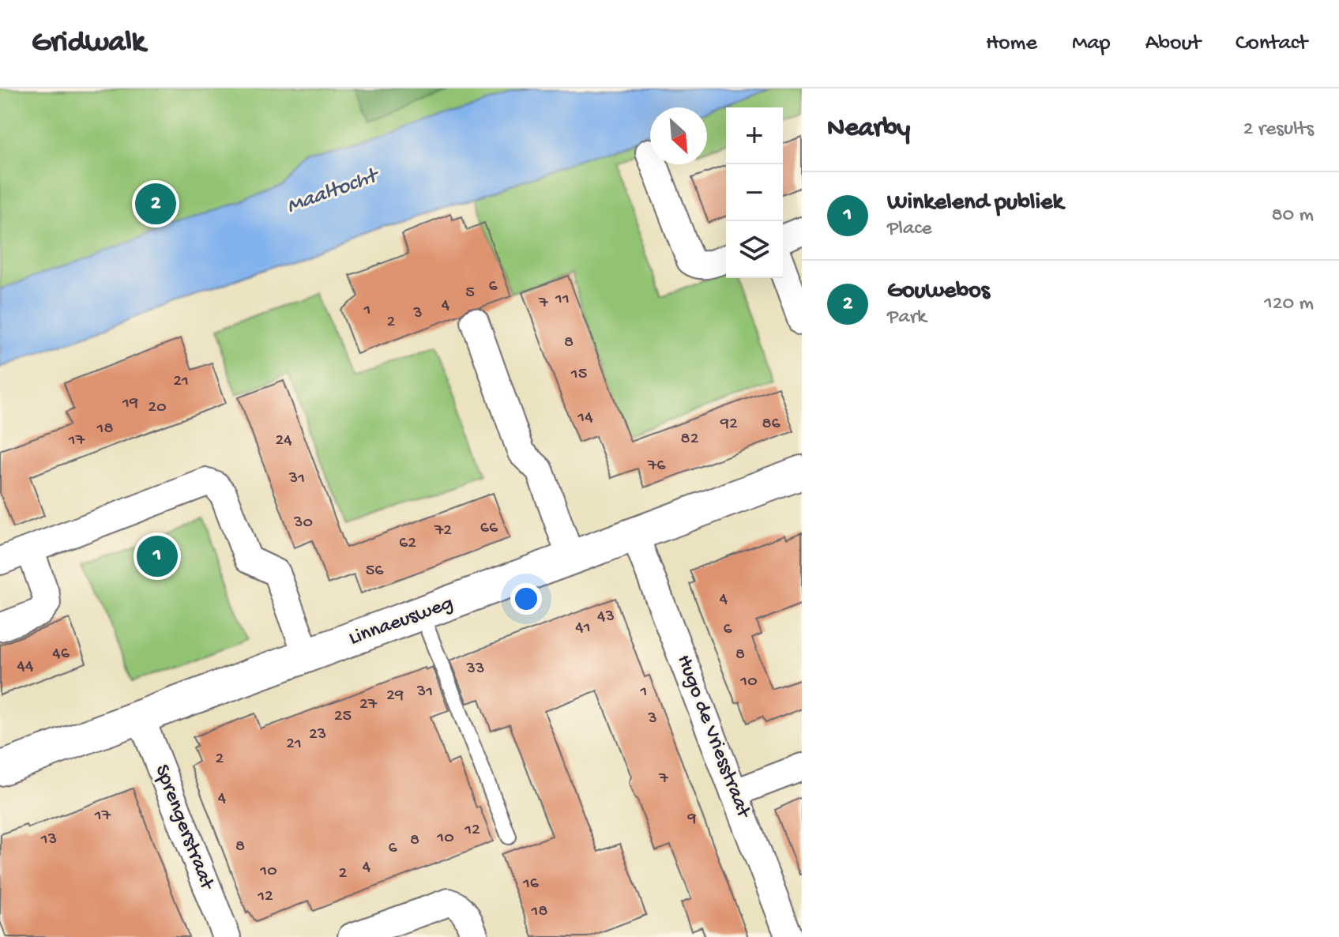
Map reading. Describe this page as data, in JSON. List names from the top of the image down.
{
  "streets": {
    "street": ["Linnaeusweg", "Hugo de Vriesstraat", "Sprengerstraat"]
  },
  "crossings": [
    ["Linnaeusweg", "Hugo de Vriesstraat"],
    ["Linnaeusweg", "Sprengerstraat"]
  ],
  "water": ["Maaltocht"],
  "house_numbers": [
    "6",
    "5",
    "11",
    "7",
    "4",
    "1",
    "3",
    "2",
    "8",
    "15",
    "21",
    "19",
    "20",
    "14",
    "92",
    "86",
    "18",
    "82",
    "17",
    "24",
    "76",
    "31",
    "30",
    "66",
    "72",
    "62",
    "56",
    "4",
    "43",
    "41",
    "6",
    "46",
    "8",
    "44",
    "33",
    "10",
    "31",
    "1",
    "29",
    "27",
    "25",
    "3",
    "23",
    "21",
    "2",
    "7",
    "4",
    "17",
    "9",
    "12",
    "10",
    "13",
    "8",
    "8",
    "6",
    "4",
    "10",
    "2",
    "16",
    "12",
    "18"
  ],
  "north": "bottom right",
  "page": {
    "header": "Gridwalk",
    "nav": [
      "Home",
      "Map",
      "About",
      "Contact"
    ],
    "heading": ["Nearby", "2 results"],
    "map_buttons": ["+", "−"],
    "list": [
      {
        "mark": "1",
        "name": "Winkelend publiek",
        "note": "Place",
        "value": "80 m"
      },
      {
        "mark": "2",
        "name": "Gouwebos",
        "note": "Park",
        "value": "120 m"
      }
    ],
    "pins": ["2", "1"]
  }
}
